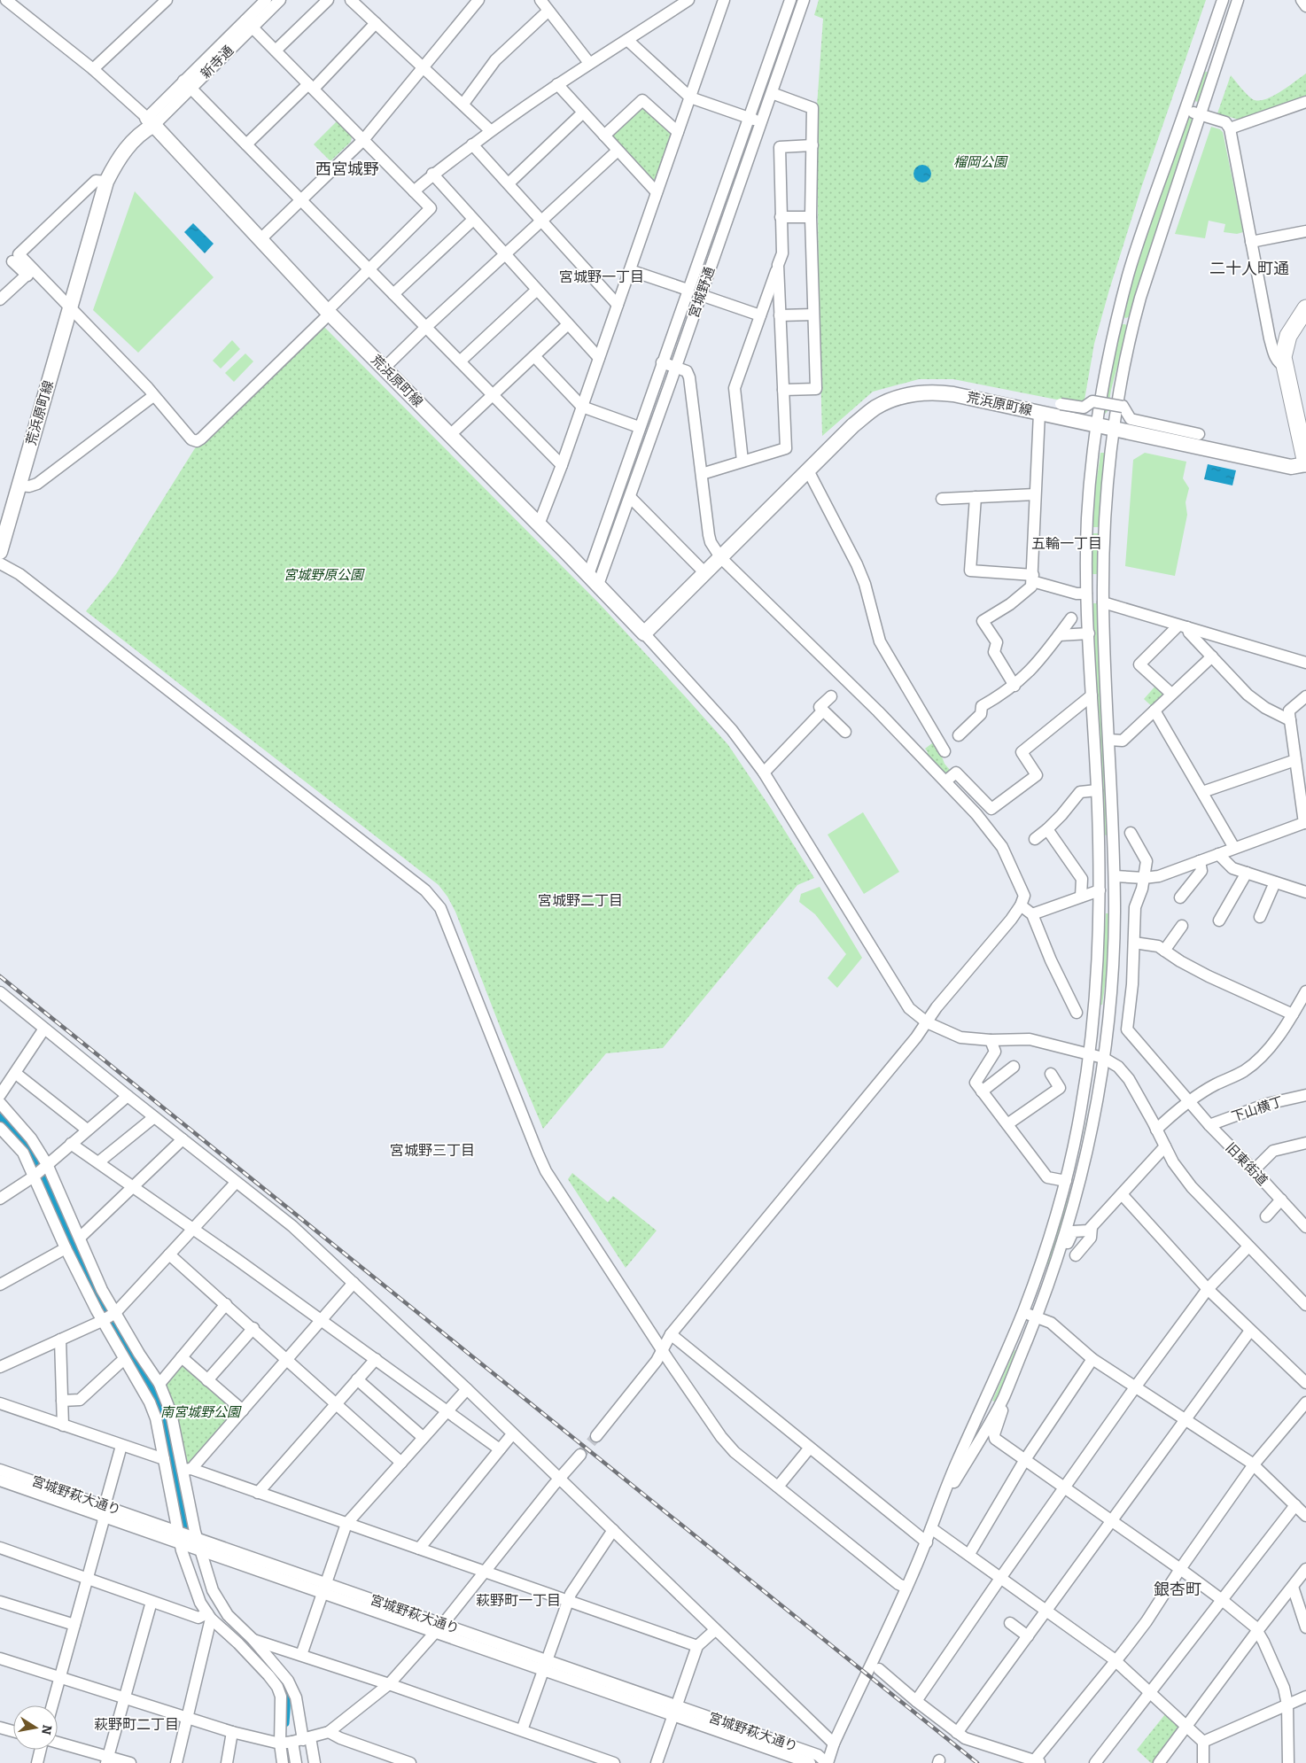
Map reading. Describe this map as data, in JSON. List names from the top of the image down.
{
  "streets": {
    "main road": ["荒浜原町線"],
    "street": [
      "新寺通",
      "宮城野通",
      "下山横丁",
      "旧東街道",
      "宮城野萩大通り"
    ]
  },
  "crossings": [
    ["新寺通", "荒浜原町線"],
    ["宮城野通", "荒浜原町線"],
    ["下山横丁", "旧東街道"]
  ],
  "districts": [
    "西宮城野",
    "二十人町通",
    "宮城野一丁目",
    "五輪一丁目",
    "宮城野二丁目",
    "宮城野三丁目",
    "銀杏町",
    "萩野町一丁目",
    "萩野町二丁目"
  ],
  "parks": ["榴岡公園", "宮城野原公園", "南宮城野公園"],
  "north": "right"
}
